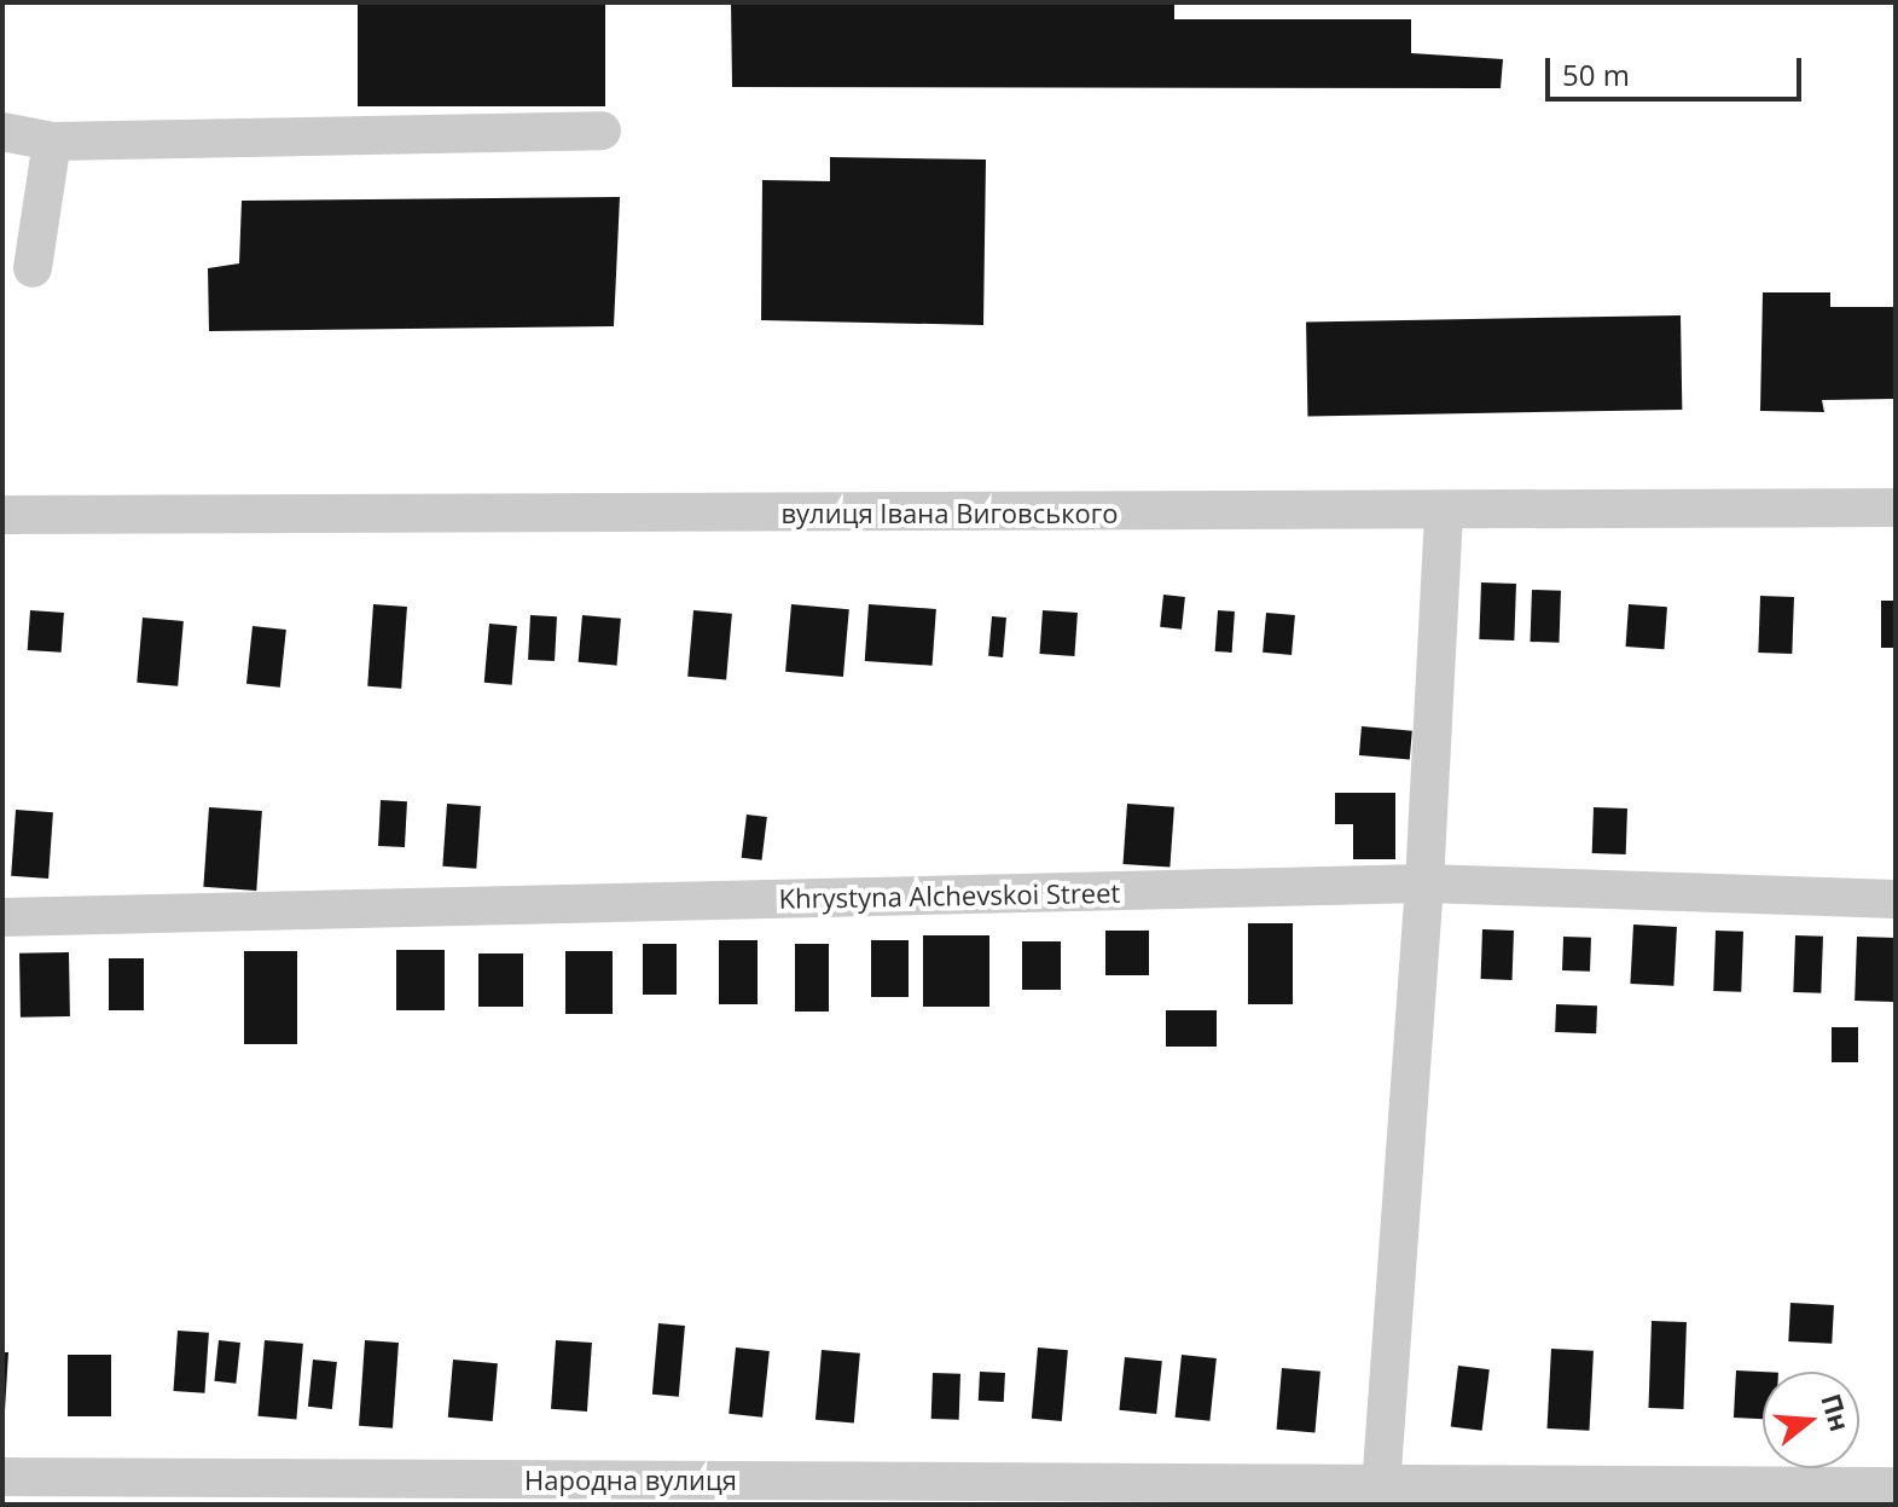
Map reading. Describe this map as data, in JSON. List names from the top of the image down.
{
  "streets": {
    "street": ["вулиця Івана Виговського", "Khrystyna Alchevskoi Street", "Народна вулиця"]
  },
  "scale_bar": "50 m",
  "north": "right"
}
